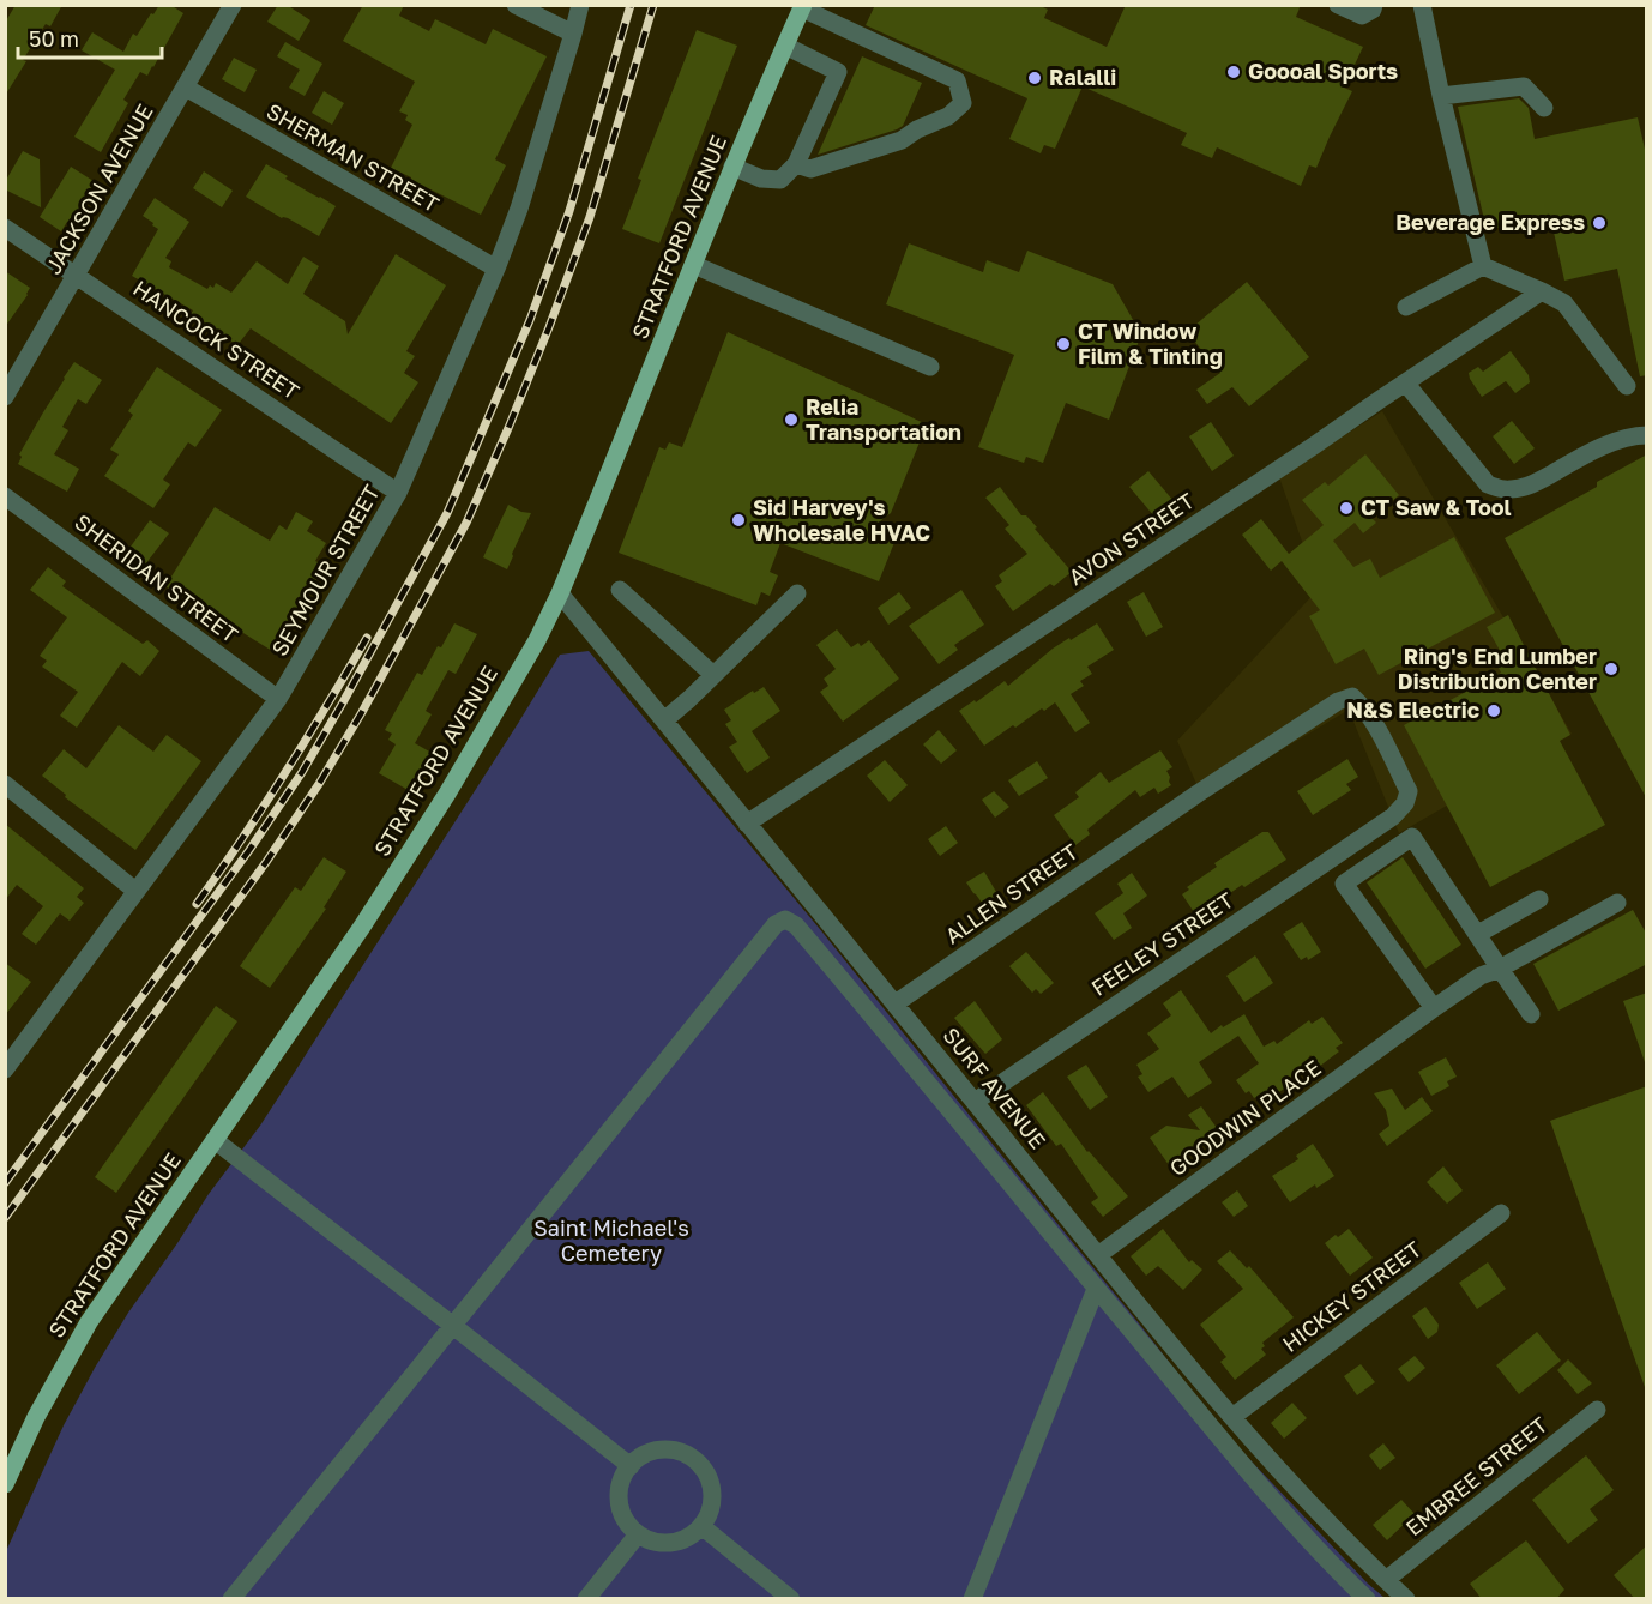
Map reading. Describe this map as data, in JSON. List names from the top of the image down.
{
  "streets": {
    "main road": ["STRATFORD AVENUE"],
    "street": [
      "SHERMAN STREET",
      "JACKSON AVENUE",
      "HANCOCK STREET",
      "AVON STREET",
      "SEYMOUR STREET",
      "SHERIDAN STREET",
      "ALLEN STREET",
      "FEELEY STREET",
      "SURF AVENUE",
      "GOODWIN PLACE",
      "HICKEY STREET",
      "EMBREE STREET"
    ]
  },
  "crossings": [
    ["SHERMAN STREET", "JACKSON AVENUE"],
    ["SHERMAN STREET", "SEYMOUR STREET"],
    ["JACKSON AVENUE", "HANCOCK STREET"],
    ["STRATFORD AVENUE", "SURF AVENUE"],
    ["HANCOCK STREET", "SEYMOUR STREET"],
    ["AVON STREET", "SURF AVENUE"],
    ["SEYMOUR STREET", "SHERIDAN STREET"],
    ["ALLEN STREET", "FEELEY STREET"],
    ["ALLEN STREET", "SURF AVENUE"],
    ["FEELEY STREET", "SURF AVENUE"],
    ["SURF AVENUE", "GOODWIN PLACE"],
    ["SURF AVENUE", "HICKEY STREET"],
    ["SURF AVENUE", "EMBREE STREET"]
  ],
  "parks": ["Saint Michael's Cemetery"],
  "places": [
    "Goooal Sports",
    "Ralalli",
    "Beverage Express",
    "CT Window Film & Tinting",
    "Relia Transportation",
    "CT Saw & Tool",
    "Sid Harvey's Wholesale HVAC",
    "Ring's End Lumber Distribution Center",
    "N&S Electric"
  ],
  "scale_bar": "50 m"
}
